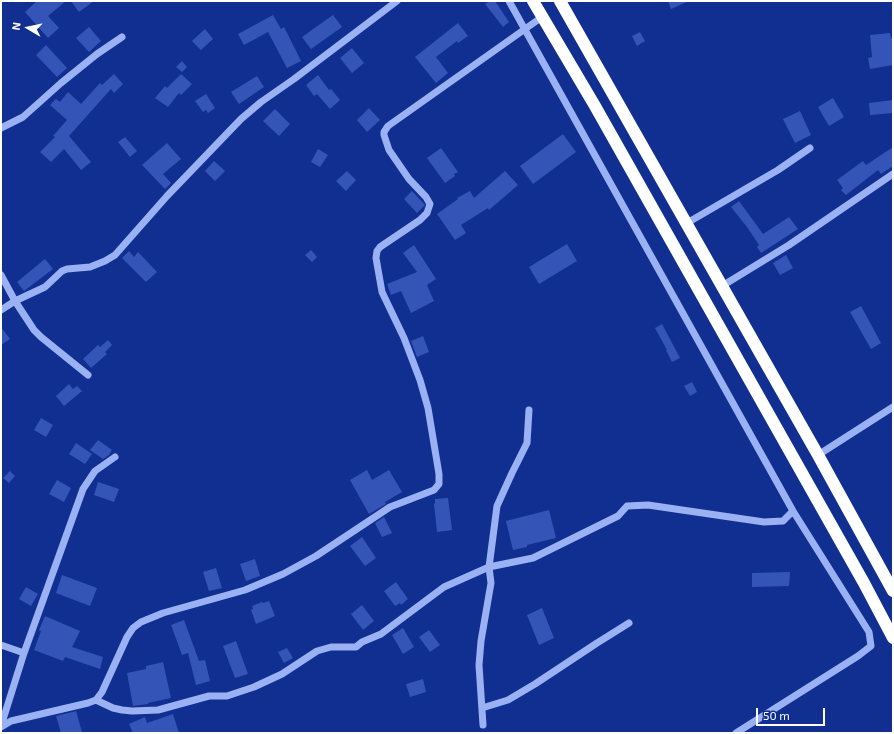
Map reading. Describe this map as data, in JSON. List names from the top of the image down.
{
  "scale_bar": "50 m",
  "north": "left"
}
